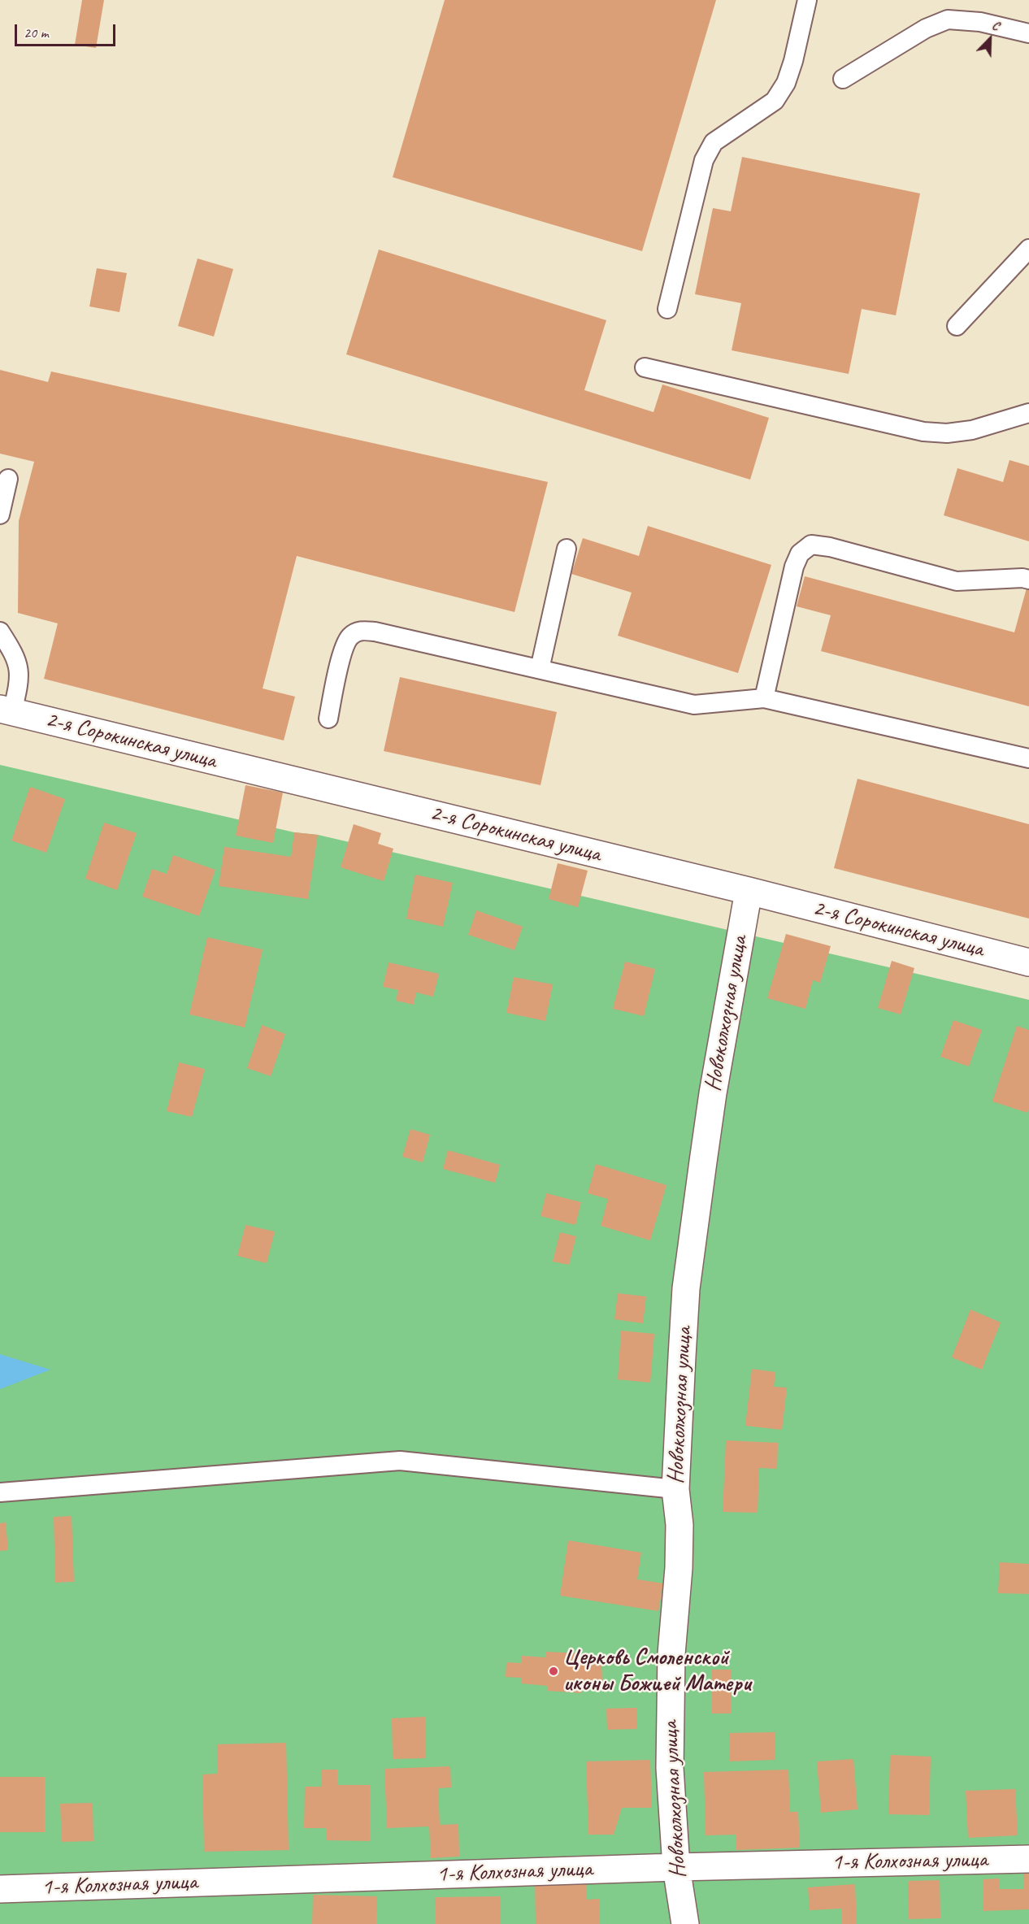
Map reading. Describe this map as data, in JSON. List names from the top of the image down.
{
  "streets": {
    "street": ["2-я Сорокинская улица", "Новоколхозная улица", "1-я Колхозная улица"]
  },
  "crossings": [
    ["2-я Сорокинская улица", "Новоколхозная улица"],
    ["Новоколхозная улица", "1-я Колхозная улица"]
  ],
  "places": ["Церковь Смоленской иконы Божией Матери"],
  "scale_bar": "20 m",
  "north": "top right"
}
